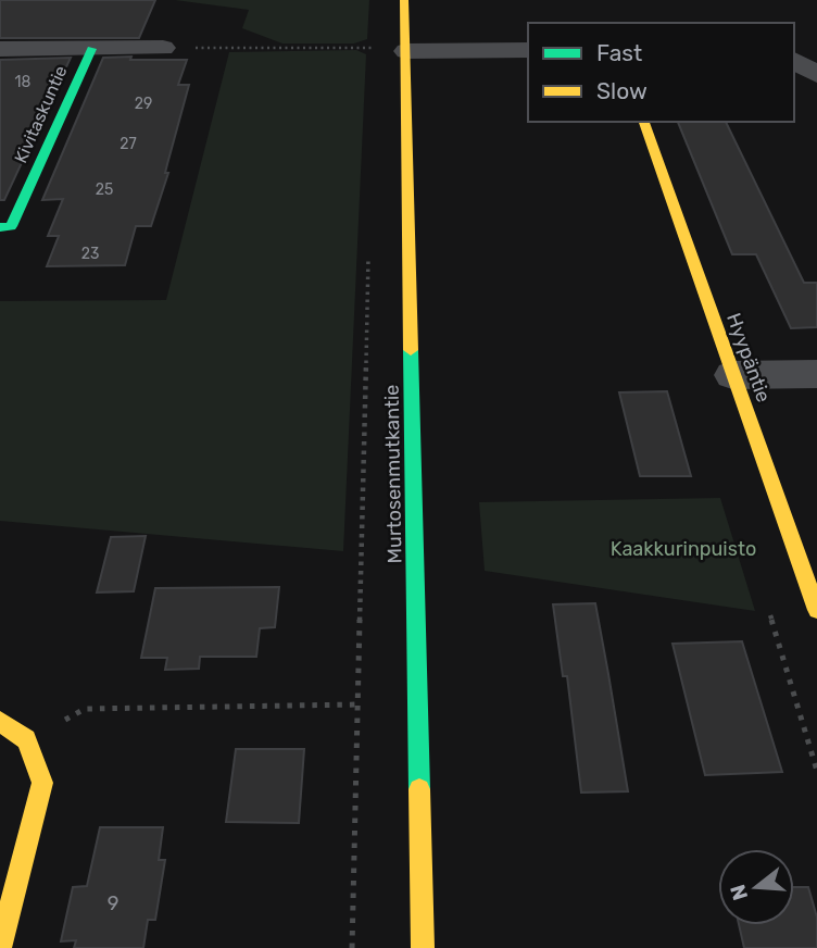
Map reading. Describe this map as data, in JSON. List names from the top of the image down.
{
  "streets": {
    "street": ["Kivitaskuntie", "Hyypäntie", "Murtosenmutkantie"]
  },
  "parks": ["Kaakkurinpuisto"],
  "house_numbers": [
    "18",
    "29",
    "27",
    "25",
    "23",
    "9"
  ],
  "legend": ["Fast", "Slow"],
  "north": "left"
}
